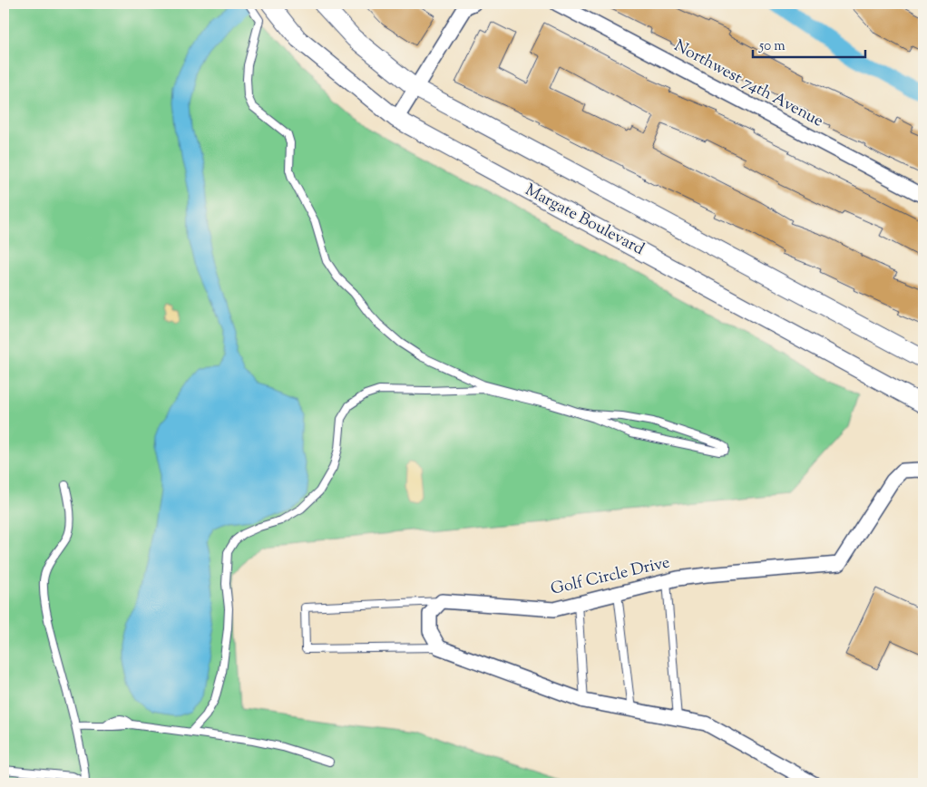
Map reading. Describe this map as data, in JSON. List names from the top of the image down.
{
  "streets": {
    "street": ["Northwest 74th Avenue", "Margate Boulevard", "Golf Circle Drive"]
  },
  "scale_bar": "50 m"
}
